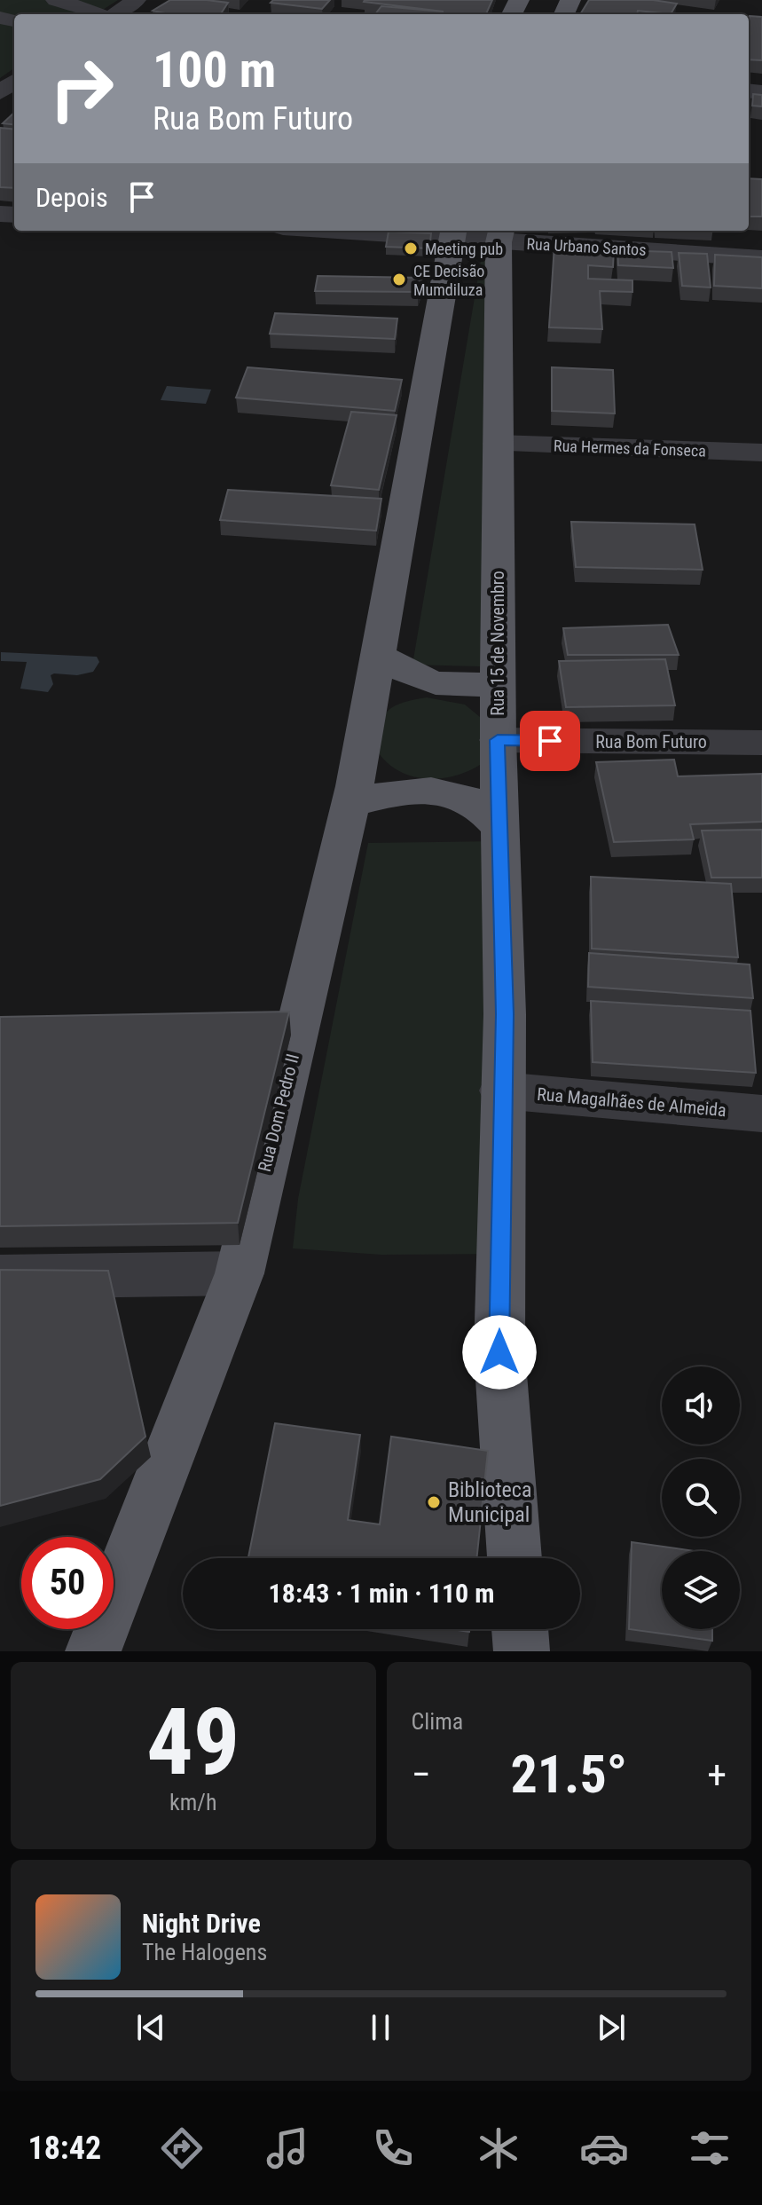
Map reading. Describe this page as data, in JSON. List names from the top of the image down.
{
  "streets": {
    "main road": ["Rua 15 de Novembro", "Rua Dom Pedro II"],
    "street": [
      "Rua Urbano Santos",
      "Rua Hermes da Fonseca",
      "Rua Bom Futuro",
      "Rua Magalhães de Almeida"
    ]
  },
  "crossings": [
    ["Rua Urbano Santos", "Rua 15 de Novembro"],
    ["Rua Urbano Santos", "Rua Dom Pedro II"],
    ["Rua Hermes da Fonseca", "Rua 15 de Novembro"],
    ["Rua 15 de Novembro", "Rua Bom Futuro"],
    ["Rua 15 de Novembro", "Rua Magalhães de Almeida"]
  ],
  "places": ["Meeting pub", "CE Decisão Mumdiluza", "Biblioteca Municipal"],
  "page": {
    "turn": ["100 m", "Rua Bom Futuro"],
    "then": "Depois",
    "limit": "50",
    "trip": "18:43 · 1 min · 110 m",
    "tile": [
      ["49", "km/h"],
      "Clima"
    ],
    "heat": ["−", "21.5°", "+"],
    "song": ["Night Drive", "The Halogens"],
    "tabs": "18:42"
  }
}
